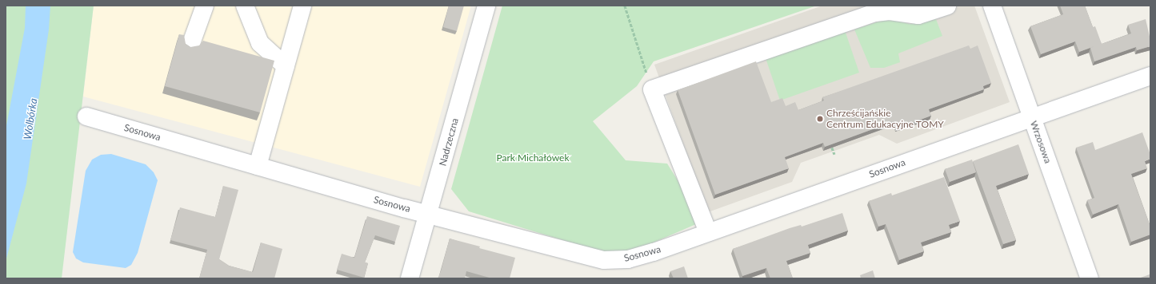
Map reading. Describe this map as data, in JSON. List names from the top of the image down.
{
  "streets": {
    "street": ["Sosnowa", "Nadrzeczna", "Wrzosowa"]
  },
  "crossings": [
    ["Sosnowa", "Nadrzeczna"],
    ["Sosnowa", "Wrzosowa"]
  ],
  "water": ["Wolbórka"],
  "parks": ["Park Michałówek"],
  "places": ["Chrześcijańskie Centrum Edukacyjne TOMY"]
}
